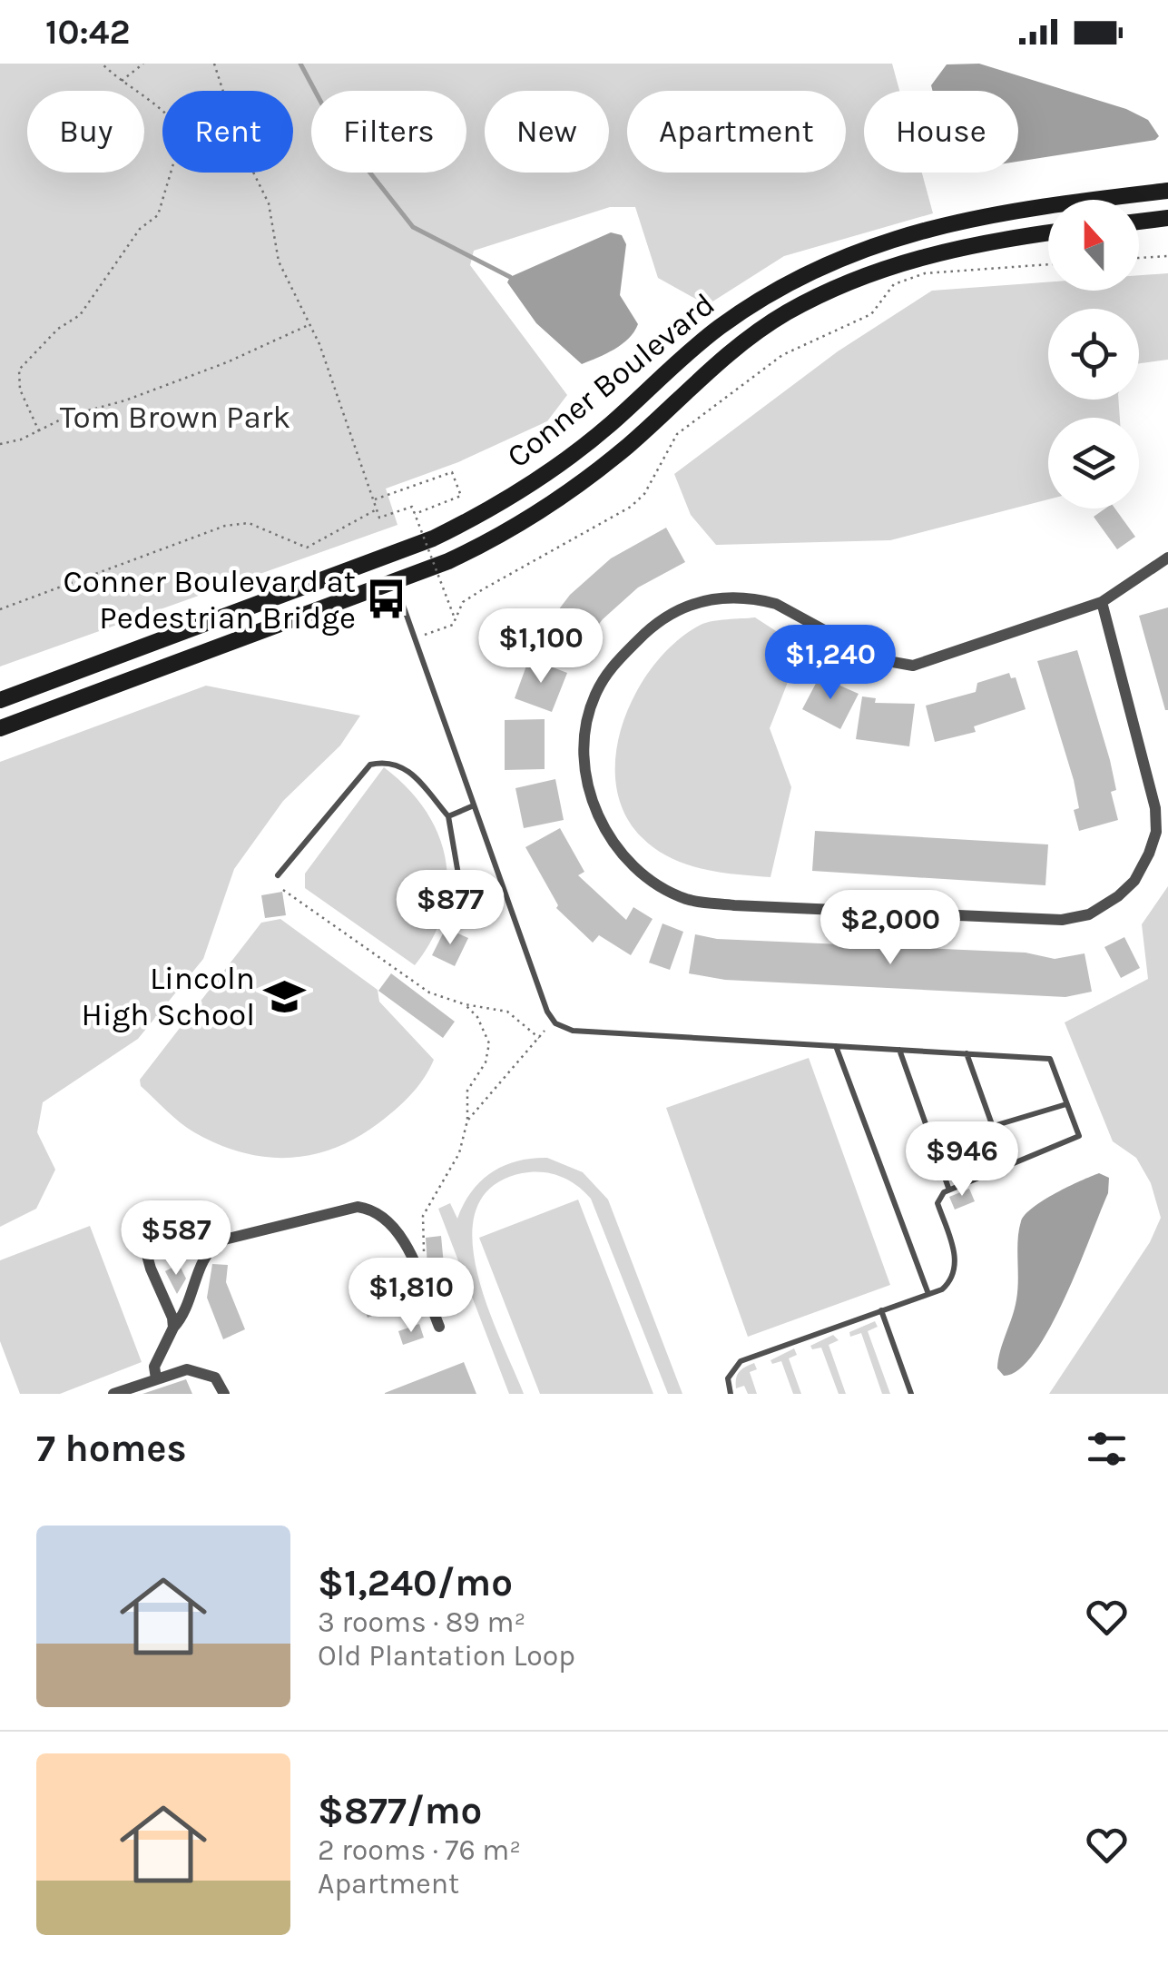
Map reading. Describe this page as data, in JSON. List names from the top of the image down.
{
  "streets": {
    "main road": ["Conner Boulevard"]
  },
  "parks": ["Tom Brown Park"],
  "places": {
    "bus stop": ["Conner Boulevard at Pedestrian Bridge"],
    "school or university": ["Lincoln High School"]
  },
  "north": "top",
  "page": {
    "status": "10:42",
    "chip": [
      "Buy",
      "Rent",
      "Filters",
      "New",
      "Apartment",
      "House"
    ],
    "price": [
      "$1,100",
      "$1,240",
      "$877",
      "$2,000",
      "$946",
      "$587",
      "$1,810"
    ],
    "heading": "7 homes",
    "list": [
      {
        "name": "$1,240/mo",
        "note": "3 rooms · 89 m² · Old Plantation Loop"
      },
      {
        "name": "$877/mo",
        "note": "2 rooms · 76 m² · Apartment"
      }
    ]
  }
}
